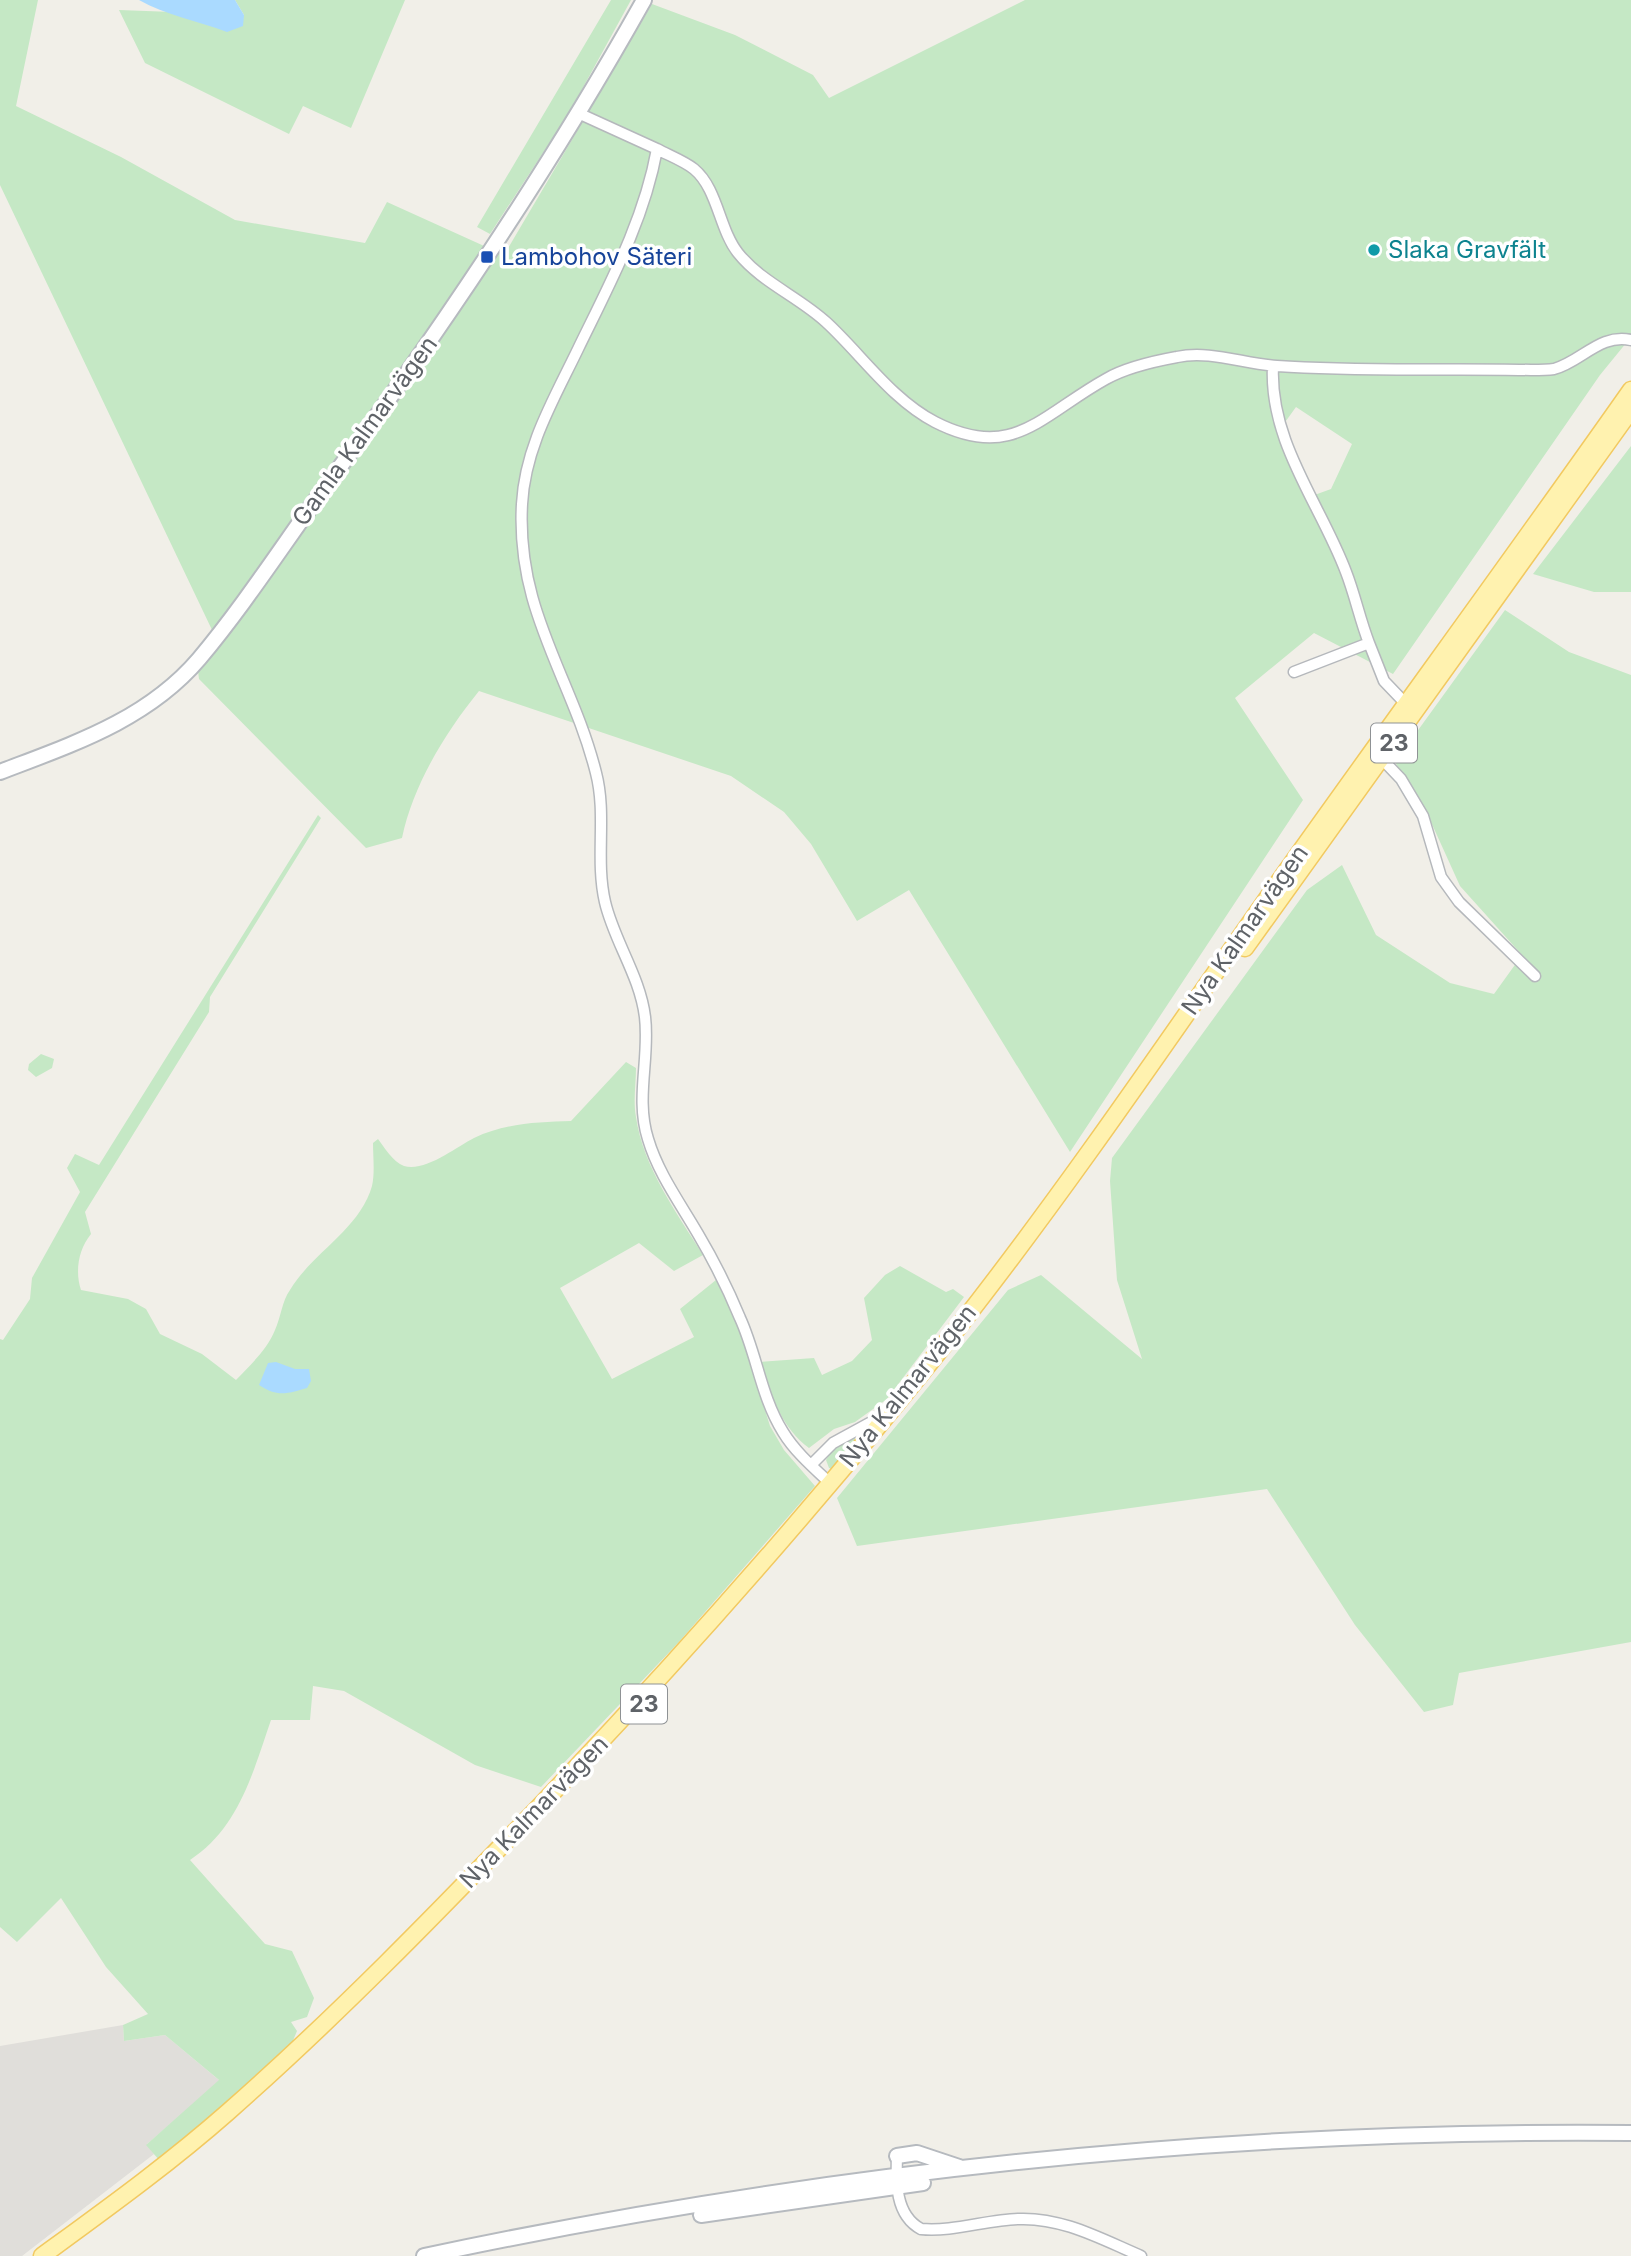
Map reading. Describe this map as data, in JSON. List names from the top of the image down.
{
  "streets": {
    "main road": ["Gamla Kalmarvägen", "23", "Nya Kalmarvägen"]
  },
  "places": {
    "other": ["Slaka Gravfält"],
    "transit": ["Lambohov Säteri"]
  }
}
